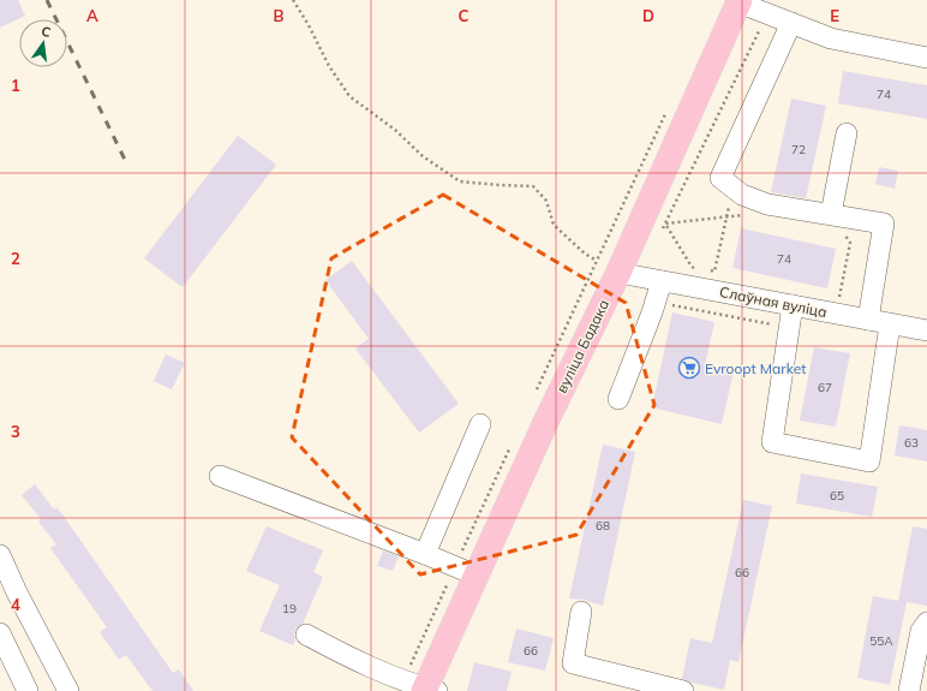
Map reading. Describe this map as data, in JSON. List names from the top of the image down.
{
  "streets": {
    "main road": ["вуліца Бадака"],
    "street": ["Слаўная вуліца"]
  },
  "crossings": [
    ["Слаўная вуліца", "вуліца Бадака"]
  ],
  "places": {
    "supermarket": ["Evroopt Market"]
  },
  "house_numbers": [
    "74",
    "72",
    "74",
    "67",
    "63",
    "65",
    "68",
    "66",
    "19",
    "55А",
    "66"
  ],
  "north": "top",
  "grid": {
    "columns": [
      "A",
      "B",
      "C",
      "D",
      "E"
    ],
    "rows": [
      "1",
      "2",
      "3",
      "4"
    ]
  }
}
